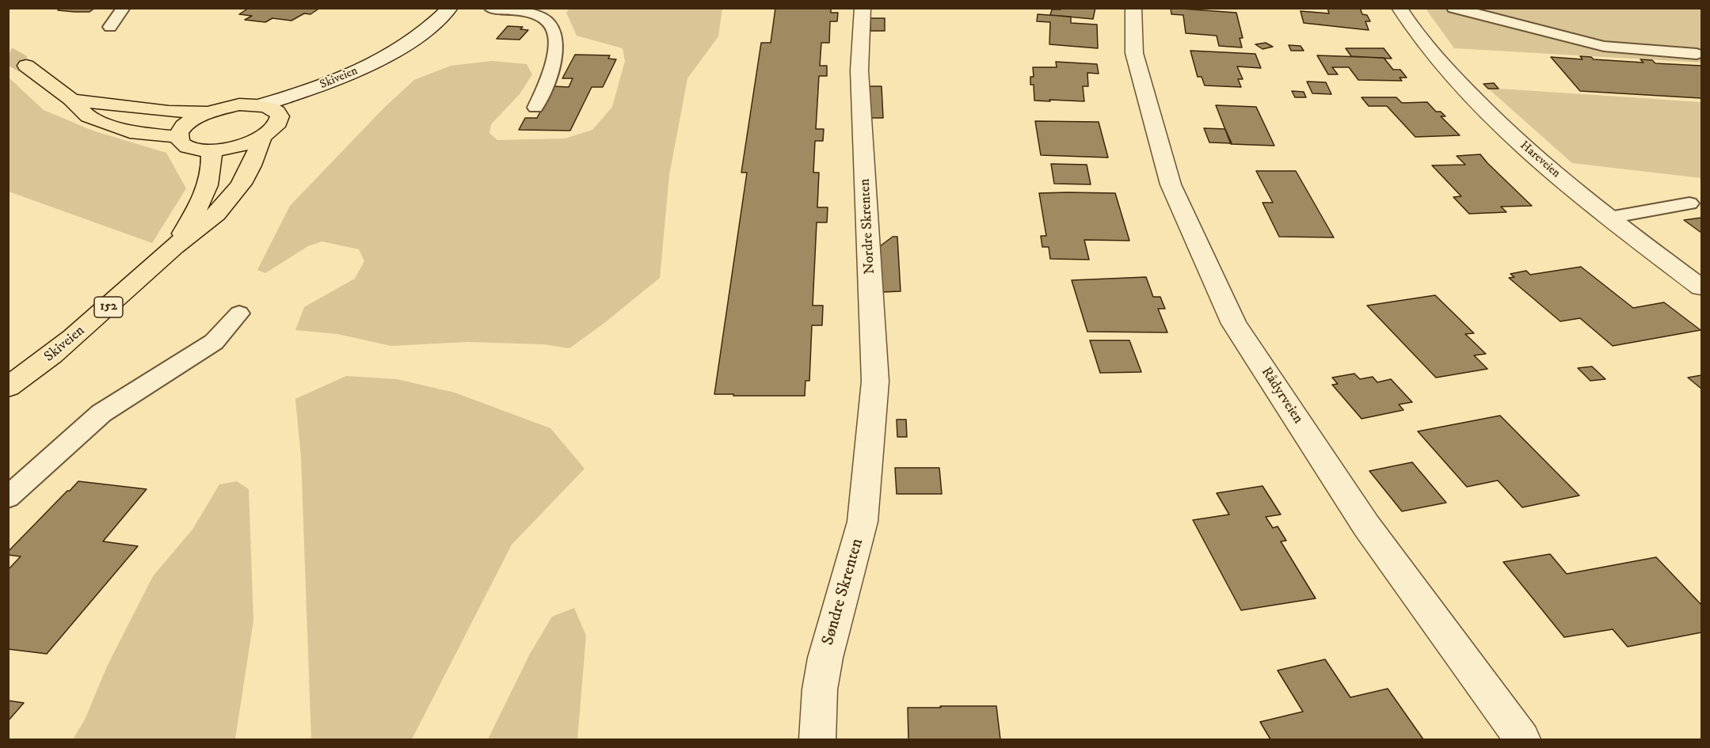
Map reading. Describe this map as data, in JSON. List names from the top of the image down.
{
  "streets": {
    "main road": ["Skiveien", "152"],
    "street": [
      "Hareveien",
      "Nordre Skrenten",
      "Rådyrveien",
      "Søndre Skrenten"
    ]
  },
  "crossings": [
    ["Skiveien", "152"],
    ["Nordre Skrenten", "Søndre Skrenten"]
  ]
}
